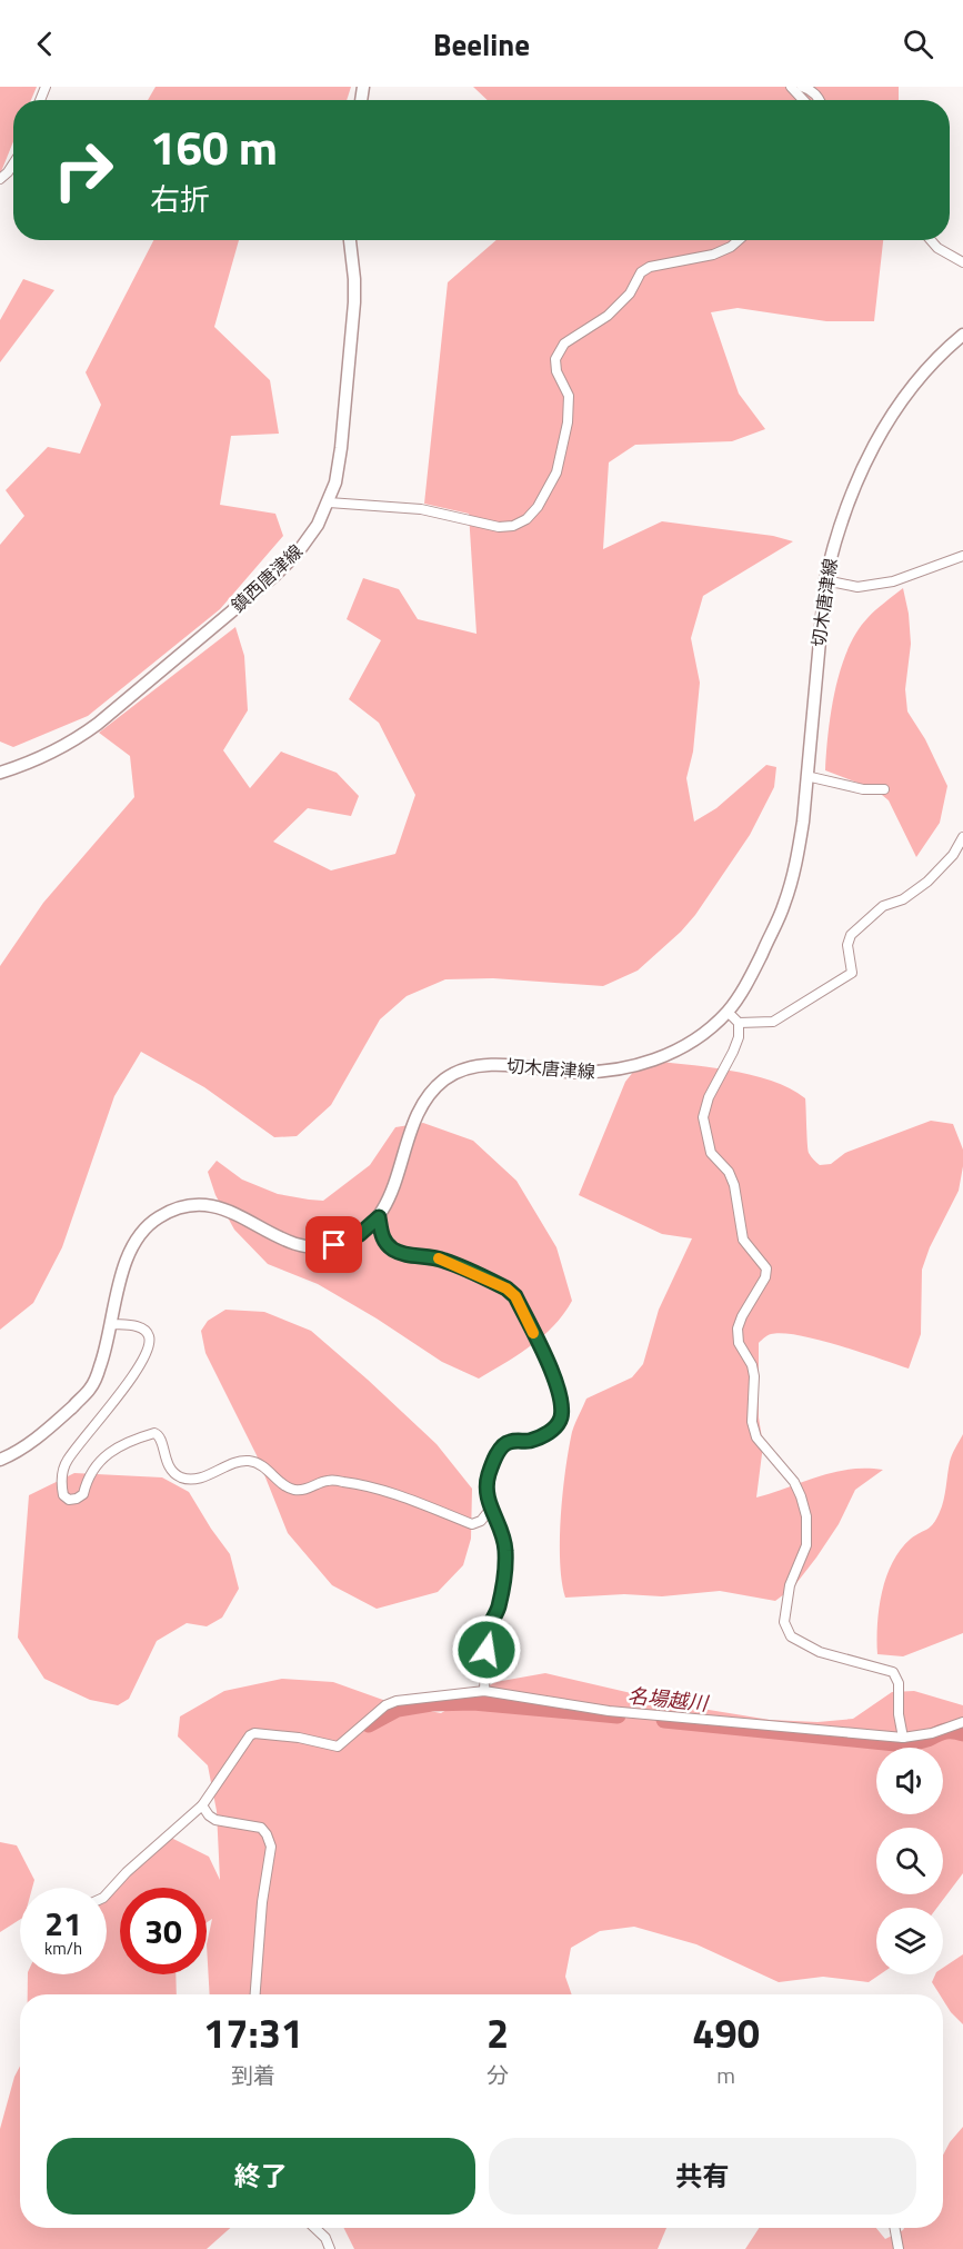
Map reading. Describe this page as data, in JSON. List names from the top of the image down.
{
  "streets": {
    "main road": ["鎮西唐津線", "切木唐津線"]
  },
  "water": ["名場越川"],
  "page": {
    "header": "Beeline",
    "turn": ["160 m", "右折"],
    "speed": "21 km/h",
    "limit": "30",
    "eta": [
      "17:31",
      "到着",
      "2",
      "分",
      "490",
      "m"
    ],
    "buttons": ["終了", "共有"]
  }
}
